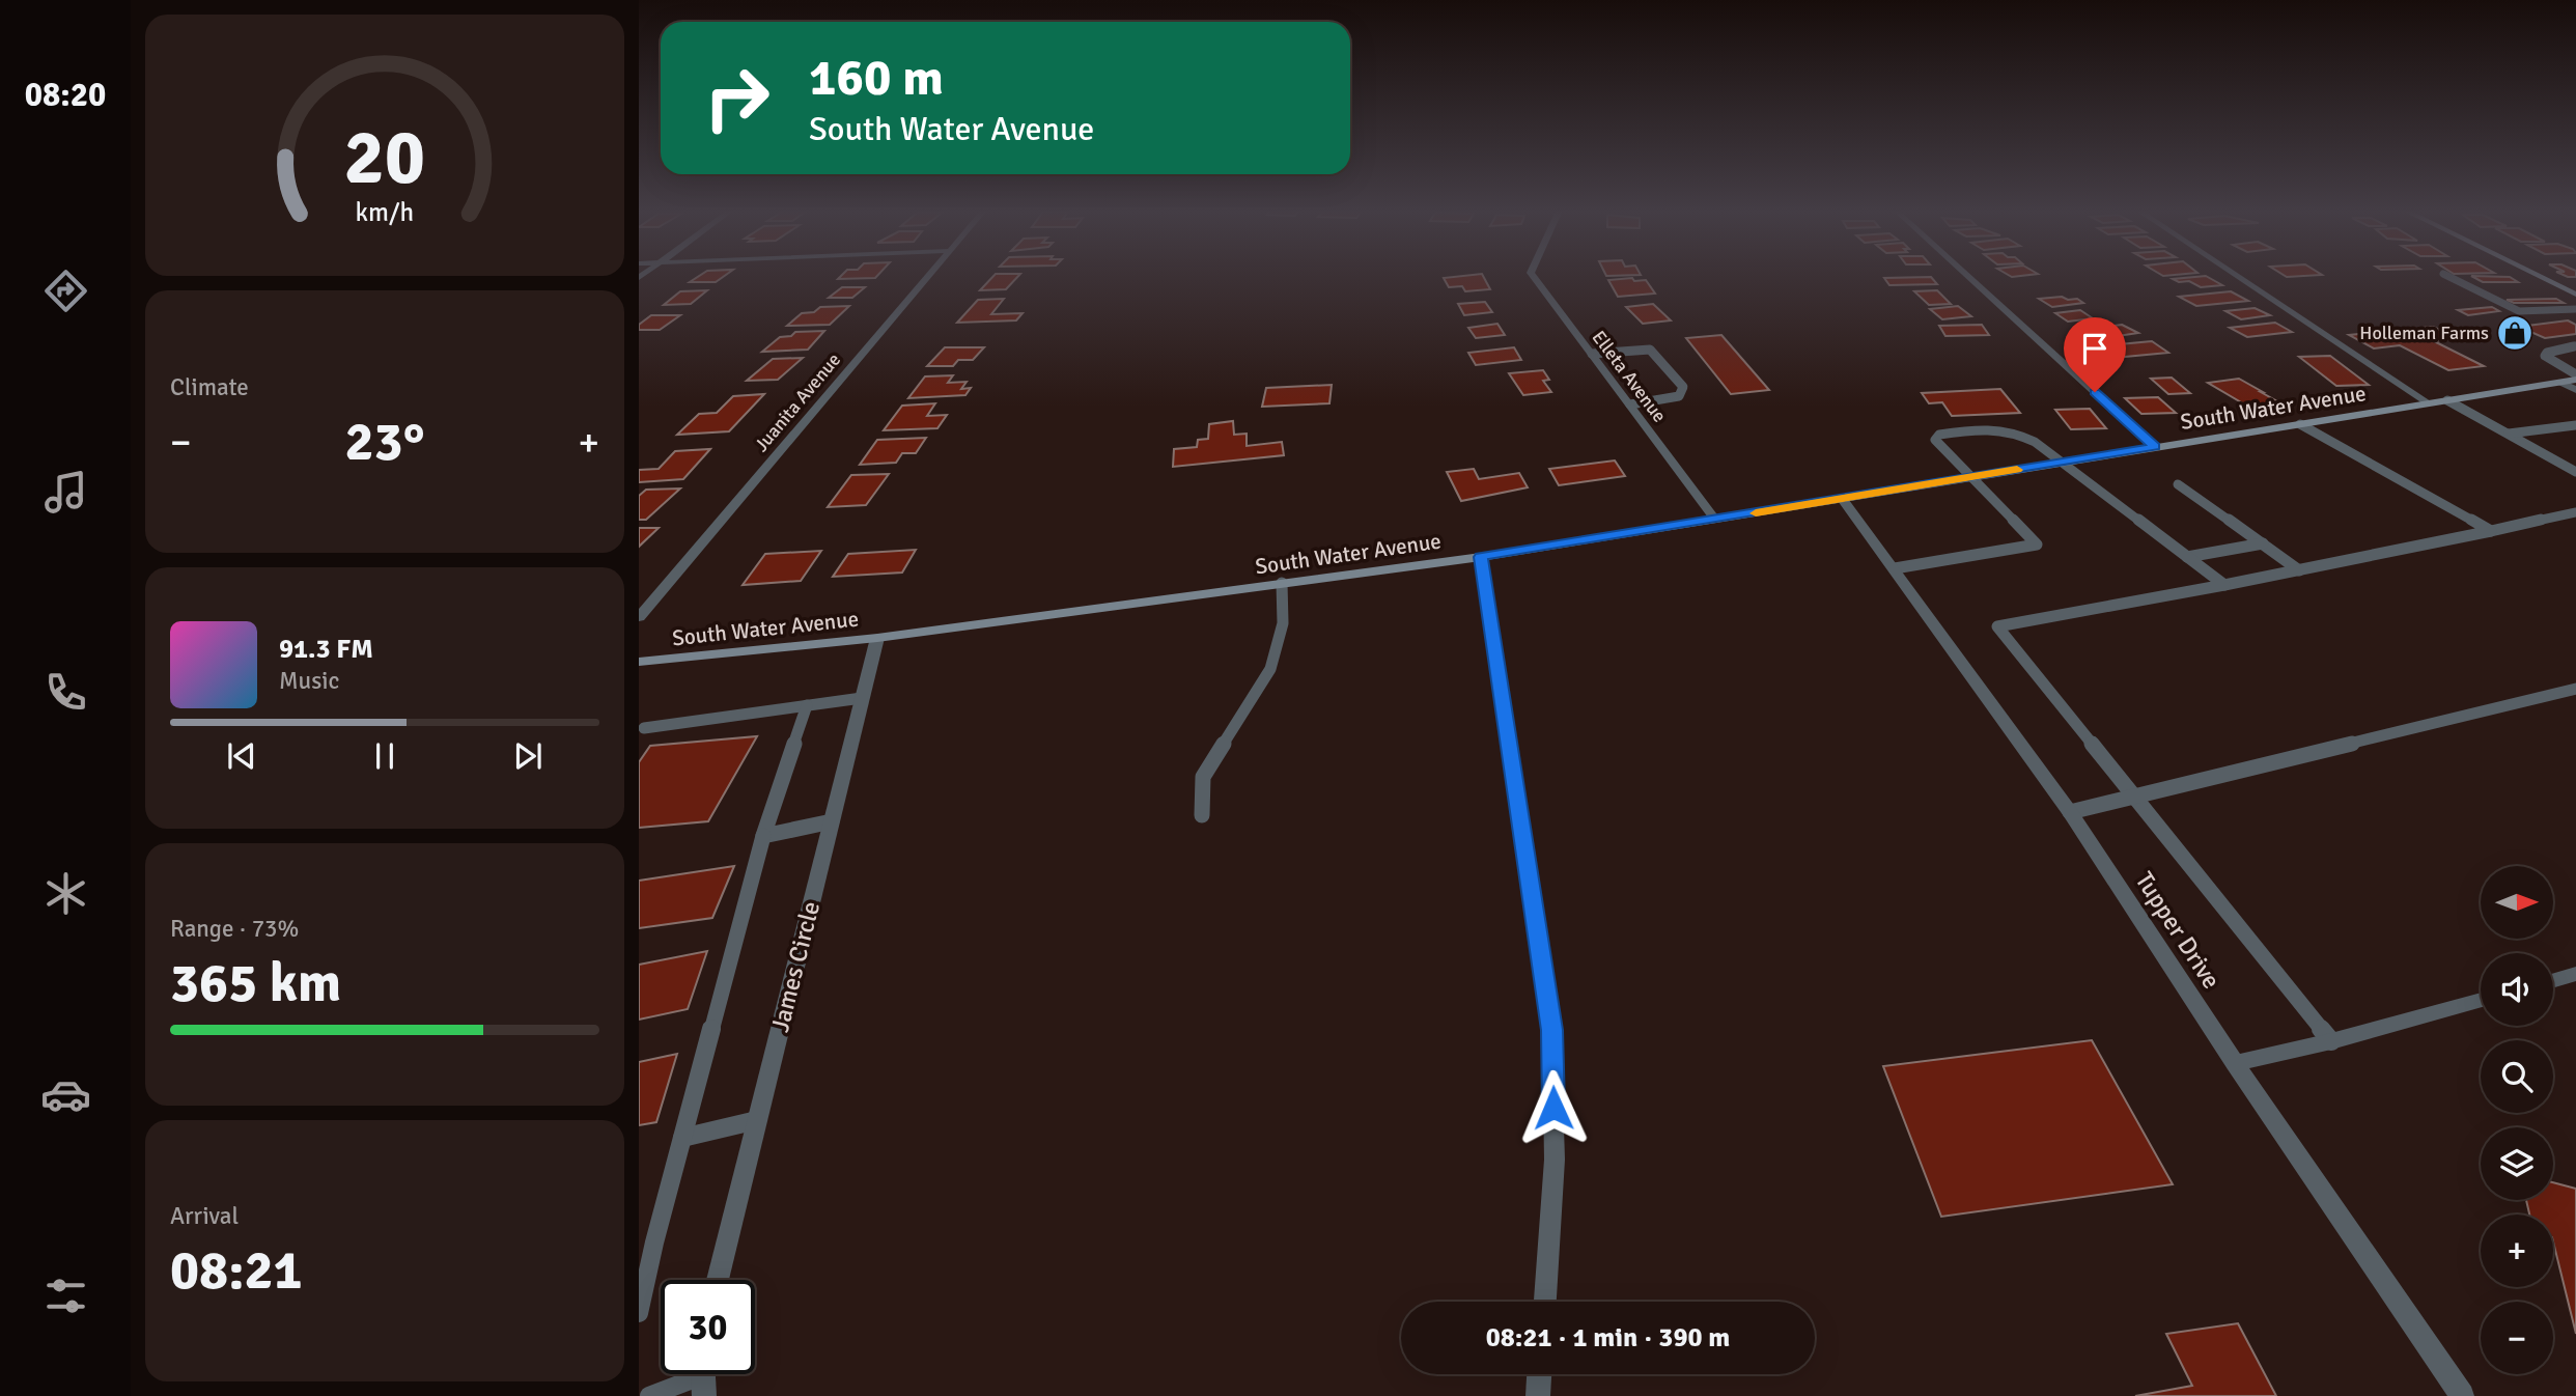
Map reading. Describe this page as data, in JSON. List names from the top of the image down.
{
  "streets": {
    "main road": ["South Water Avenue"],
    "street": [
      "Elleta Avenue",
      "Juanita Avenue",
      "Tupper Drive",
      "James Circle"
    ]
  },
  "crossings": [
    ["Elleta Avenue", "South Water Avenue"],
    ["South Water Avenue", "Tupper Drive"],
    ["South Water Avenue", "James Circle"]
  ],
  "places": {
    "shop": ["Holleman Farms"]
  },
  "north": "right",
  "page": {
    "tabs": "08:20",
    "turn": ["160 m", "South Water Avenue"],
    "tile": [
      "Climate",
      ["Range · 73%", "365 km"],
      ["Arrival", "08:21"]
    ],
    "heat": ["−", "23°", "+"],
    "song": ["91.3 FM", "Music"],
    "map_buttons": ["+", "−"],
    "limit": "30",
    "trip": "08:21 · 1 min · 390 m",
    "gauge": ["20", "km/h"]
  }
}
